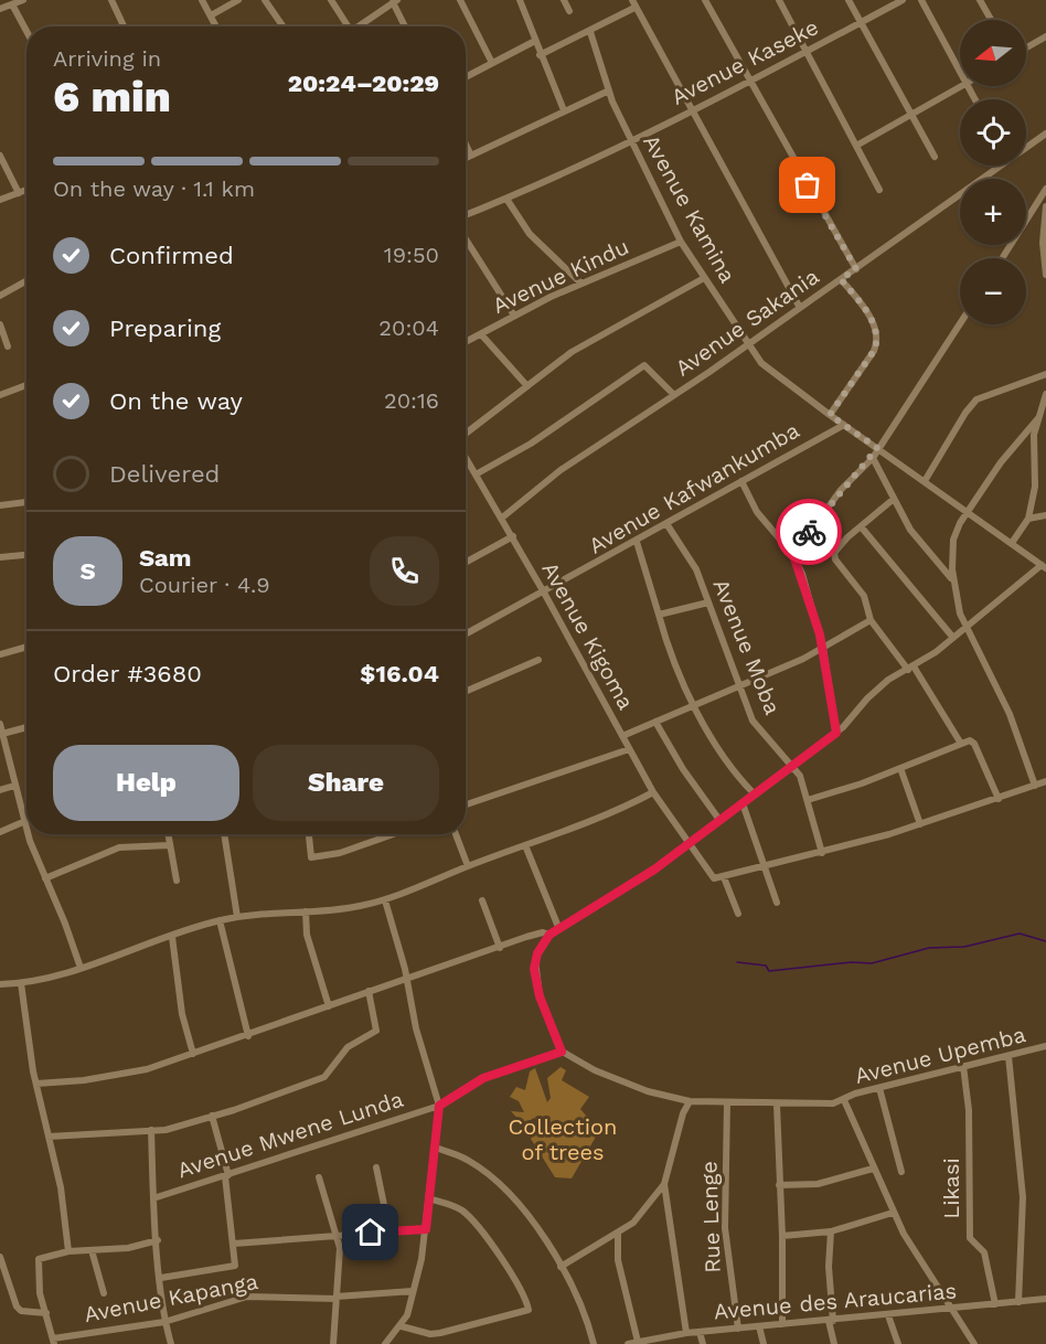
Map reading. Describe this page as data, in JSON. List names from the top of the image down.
{
  "streets": {
    "street": [
      "Avenue Kaseke",
      "Avenue Kamina",
      "Avenue Kindu",
      "Avenue Sakania",
      "Avenue Kafwankumba",
      "Avenue Kigoma",
      "Avenue Moba",
      "Avenue Upemba",
      "Avenue Mwene Lunda",
      "Likasi",
      "Rue Lenge",
      "Avenue Kapanga",
      "Avenue des Araucarias"
    ]
  },
  "crossings": [
    ["Avenue Kaseke", "Avenue Kamina"],
    ["Avenue Kamina", "Avenue Kindu"],
    ["Avenue Kamina", "Avenue Sakania"],
    ["Avenue Kamina", "Avenue Kafwankumba"],
    ["Avenue Sakania", "Avenue Kigoma"],
    ["Avenue Kafwankumba", "Avenue Kigoma"],
    ["Avenue Kafwankumba", "Avenue Moba"],
    ["Avenue Upemba", "Avenue Mwene Lunda"],
    ["Avenue Upemba", "Likasi"],
    ["Avenue Upemba", "Rue Lenge"],
    ["Likasi", "Avenue des Araucarias"],
    ["Rue Lenge", "Avenue des Araucarias"]
  ],
  "parks": ["Collection of trees"],
  "north": "left",
  "page": {
    "map_buttons": ["+", "−"],
    "heading": ["6 min", "Arriving in", "20:24–20:29"],
    "panel": [
      "Sam",
      "Courier · 4.9",
      "Order #3680",
      "$16.04"
    ],
    "bar": "On the way · 1.1 km",
    "list": [
      ["Confirmed", "19:50"],
      ["Preparing", "20:04"],
      ["On the way", "20:16"],
      "Delivered"
    ],
    "round": "S",
    "buttons": ["Help", "Share"]
  }
}
